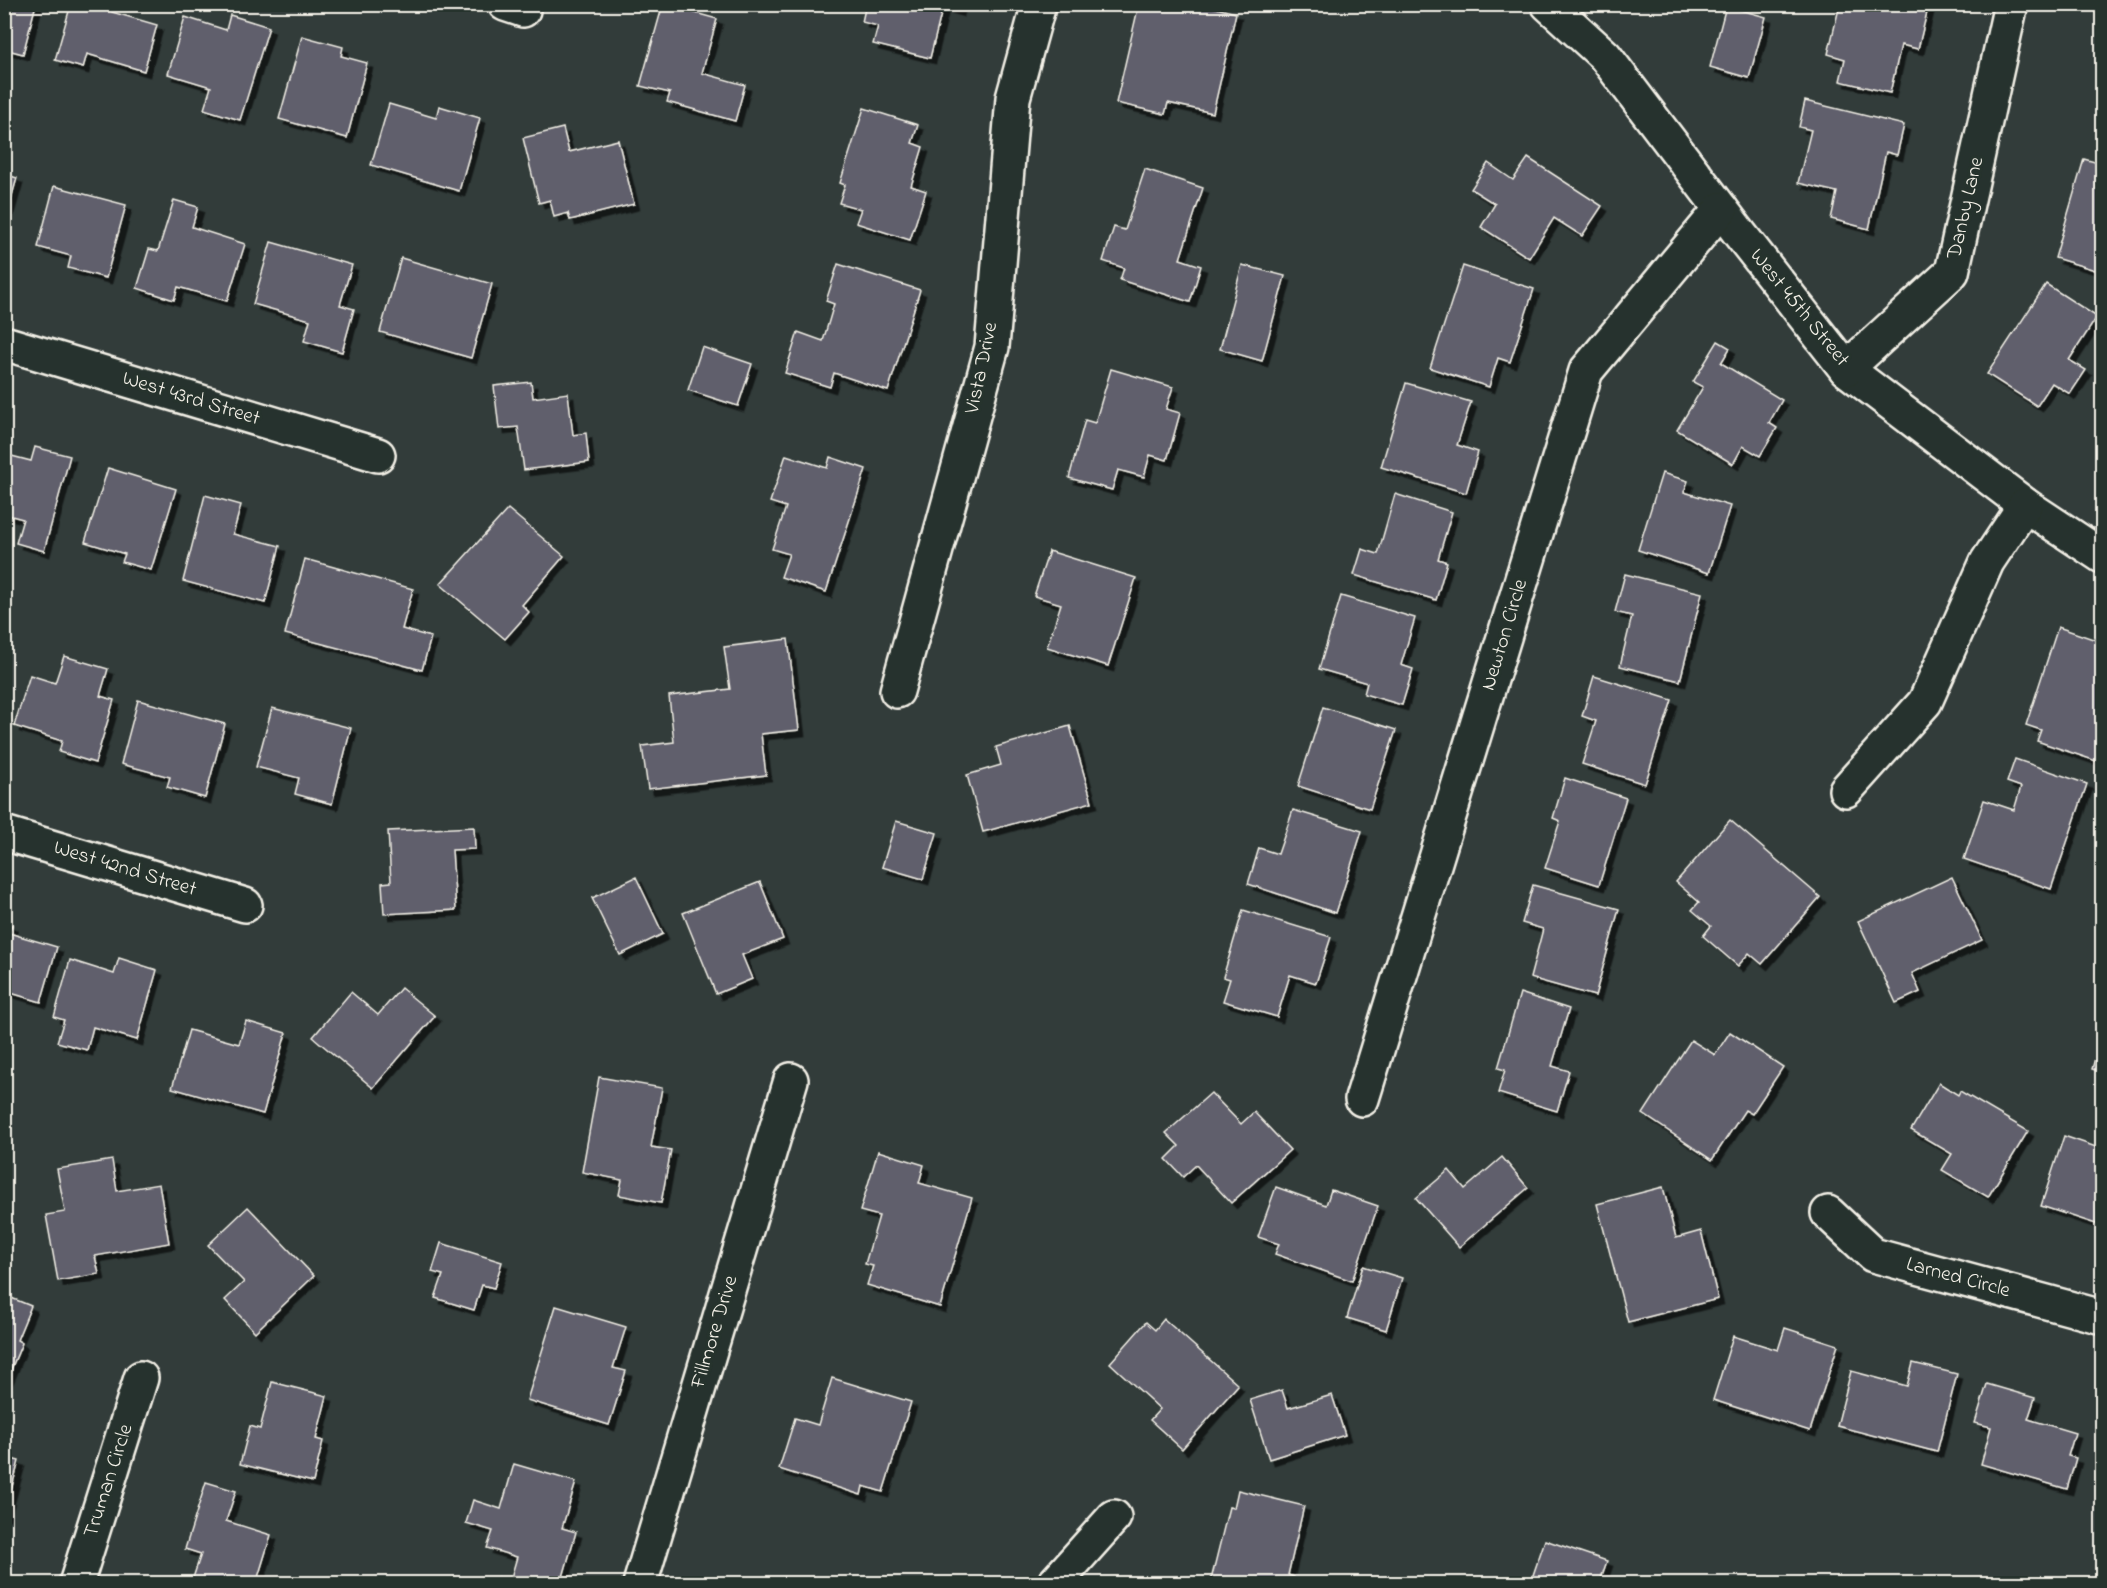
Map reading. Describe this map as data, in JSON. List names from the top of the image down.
{
  "streets": {
    "street": [
      "Danby Lane",
      "West 45th Street",
      "Vista Drive",
      "West 43rd Street",
      "Newton Circle",
      "West 42nd Street",
      "Larned Circle",
      "Fillmore Drive",
      "Truman Circle"
    ]
  },
  "crossings": [
    ["Danby Lane", "West 45th Street"],
    ["West 45th Street", "Newton Circle"]
  ]
}
